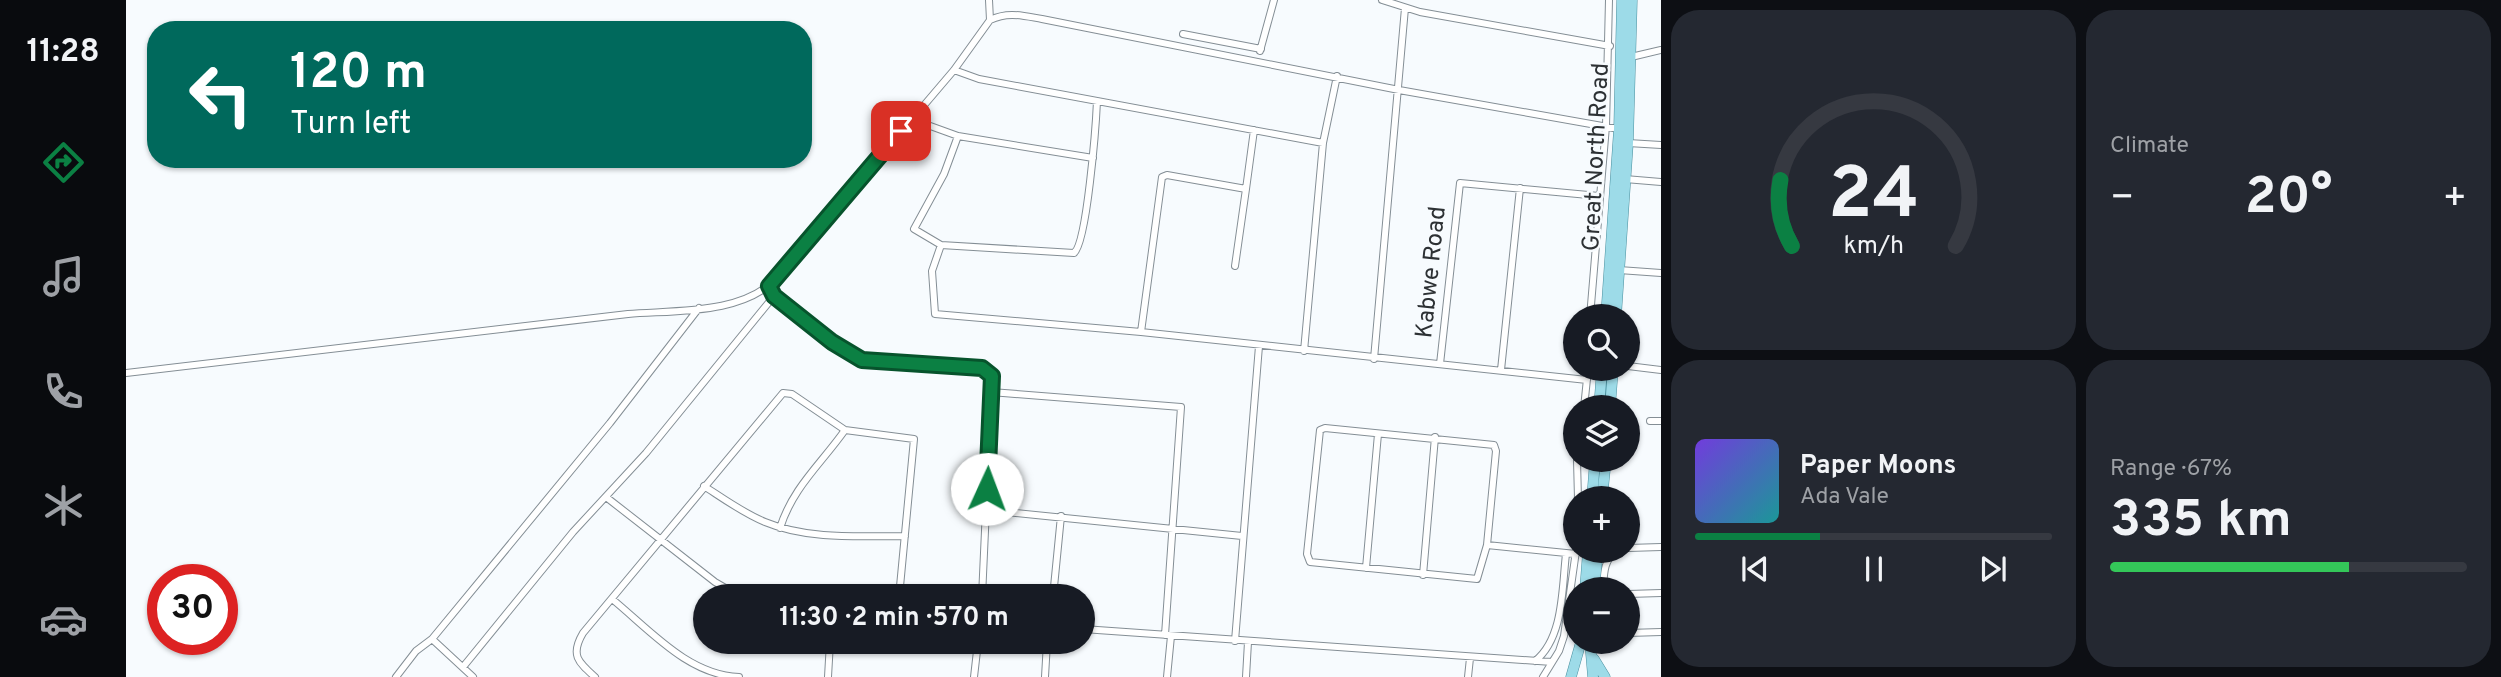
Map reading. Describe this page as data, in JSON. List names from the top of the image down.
{
  "streets": {
    "main road": ["Great North Road"],
    "street": ["Kabwe Road"]
  },
  "page": {
    "tabs": "11:28",
    "tile": [
      "Climate",
      ["Range · 67%", "335 km"]
    ],
    "turn": ["120 m", "Turn left"],
    "heat": ["−", "20°", "+"],
    "map_buttons": ["+", "−"],
    "song": ["Paper Moons", "Ada Vale"],
    "limit": "30",
    "trip": "11:30 · 2 min · 570 m",
    "gauge": ["24", "km/h"]
  }
}
